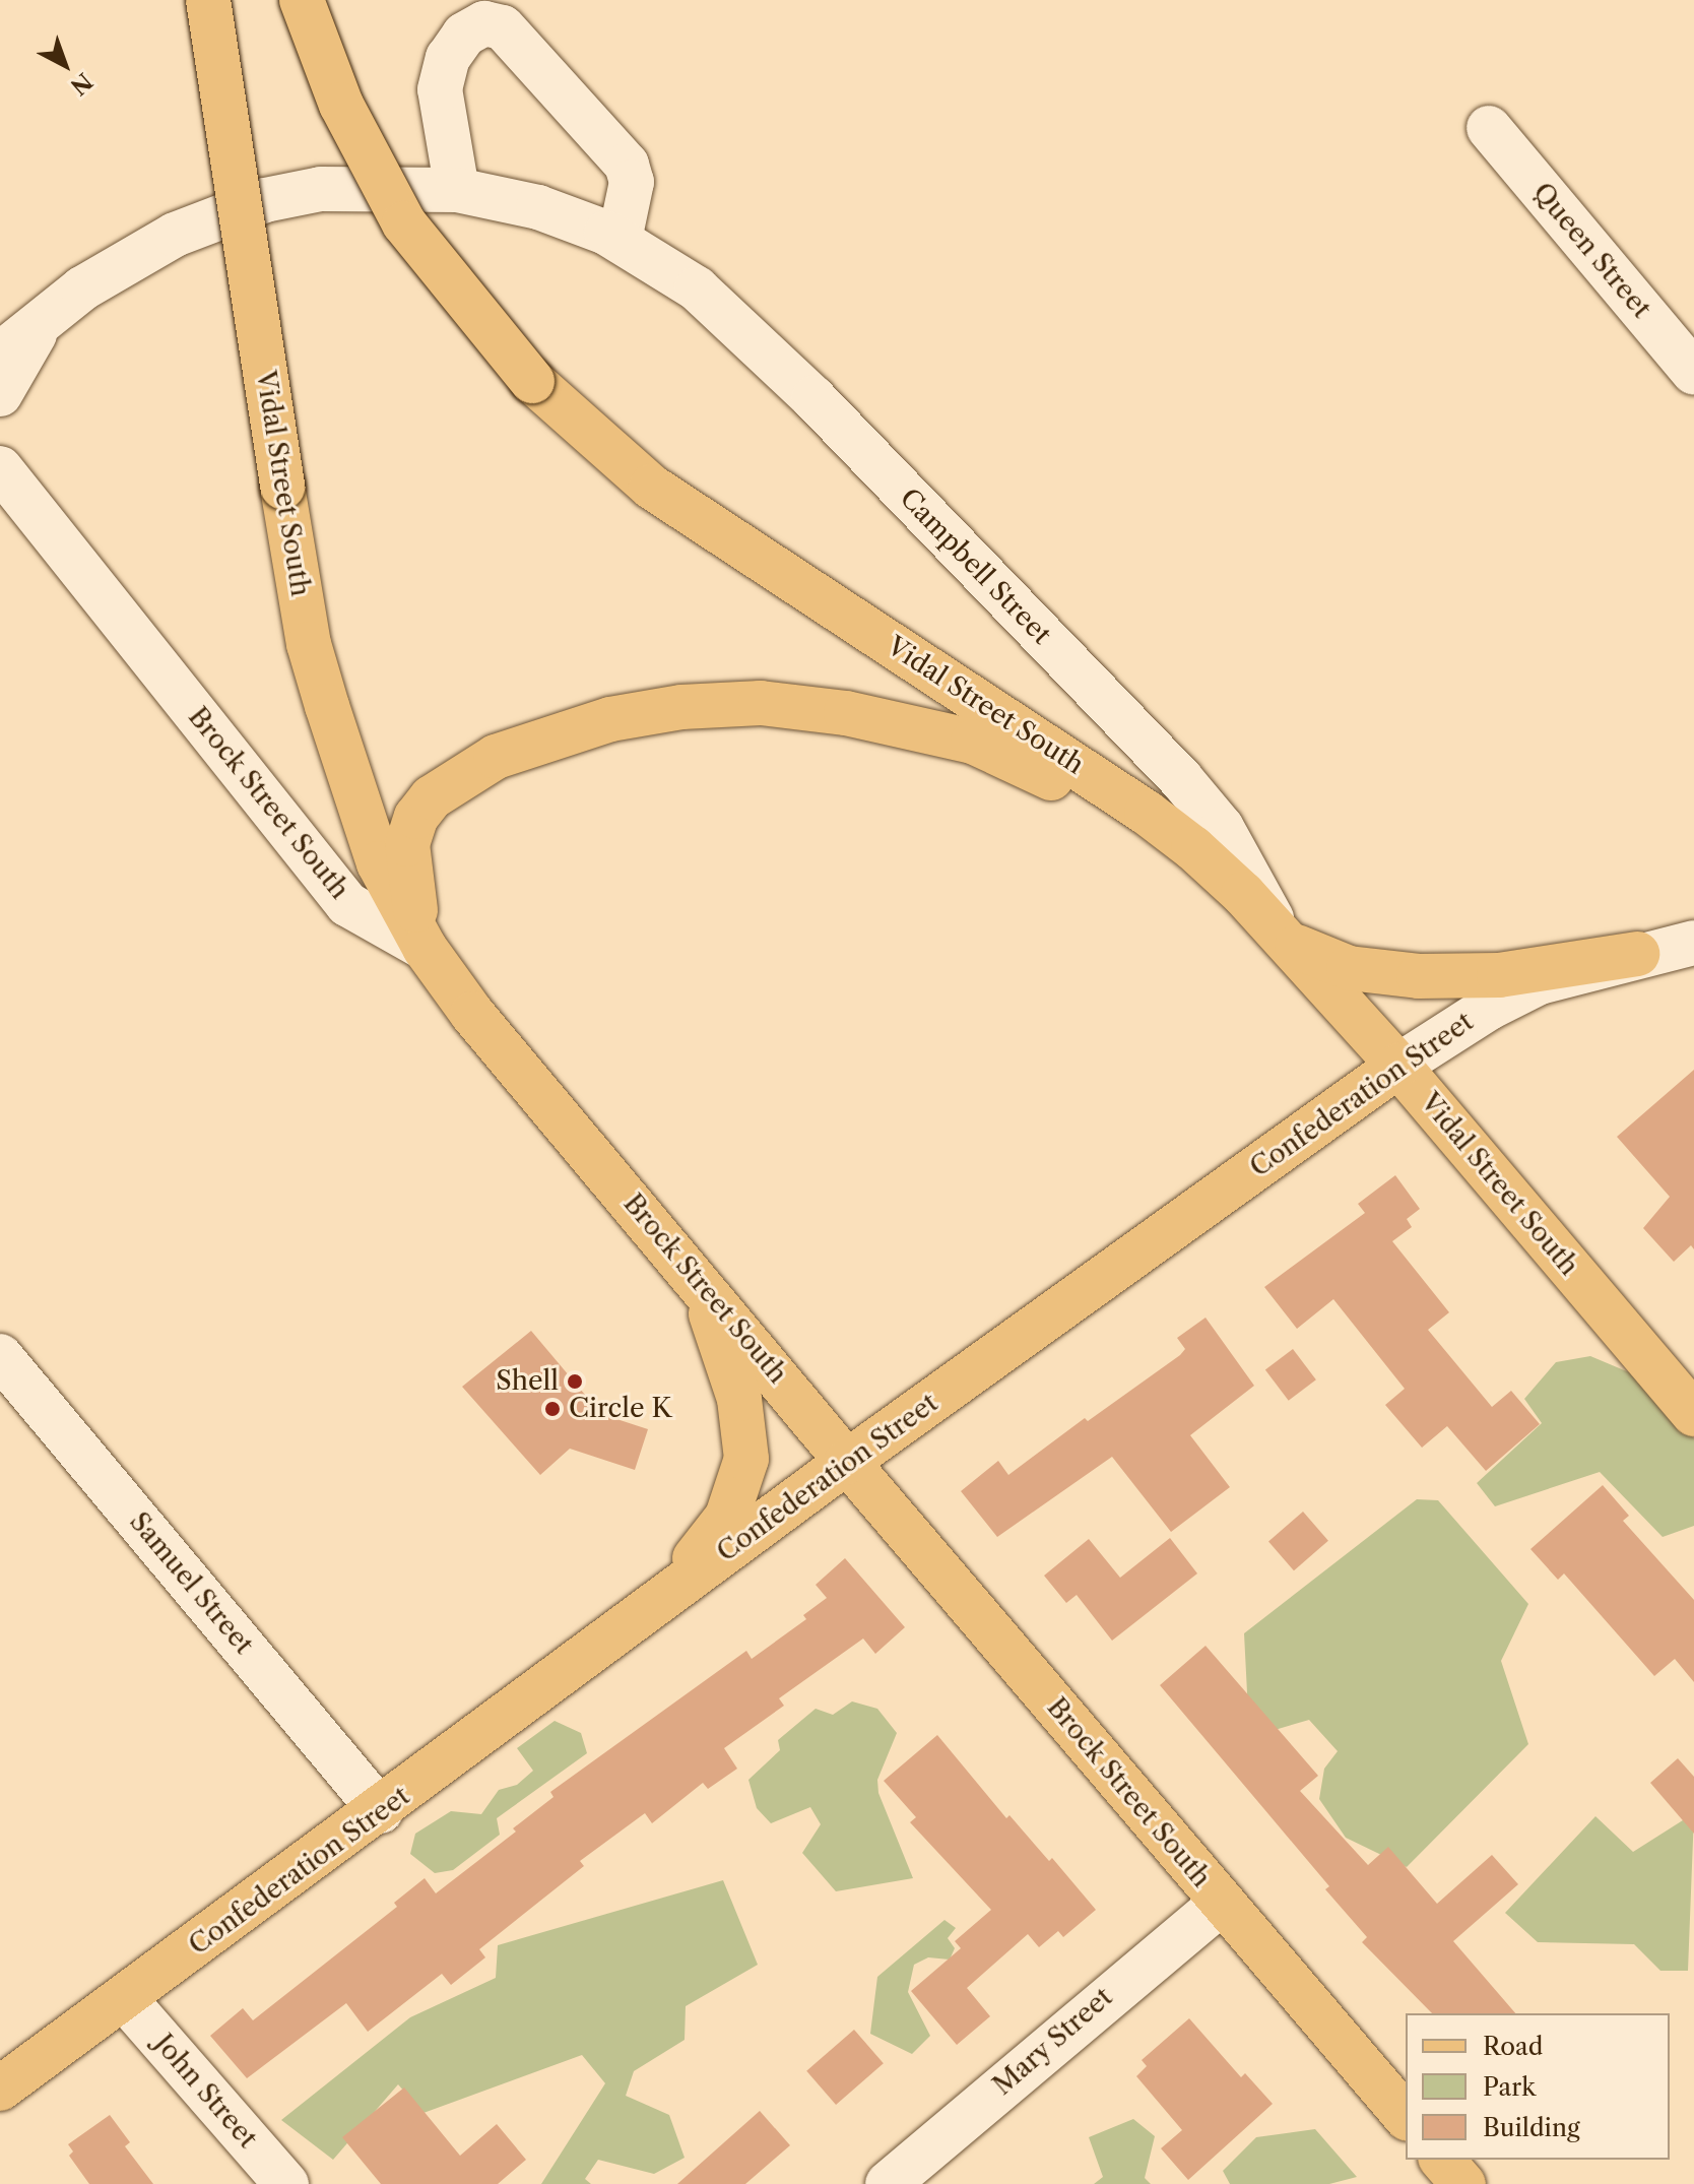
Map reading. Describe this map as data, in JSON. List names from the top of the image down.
{
  "streets": {
    "main road": ["Vidal Street South", "Brock Street South", "Confederation Street"],
    "street": [
      "Queen Street",
      "Campbell Street",
      "Samuel Street",
      "Mary Street",
      "John Street"
    ]
  },
  "crossings": [
    ["Vidal Street South", "Campbell Street"],
    ["Vidal Street South", "Brock Street South"],
    ["Vidal Street South", "Confederation Street"],
    ["Brock Street South", "Confederation Street"],
    ["Brock Street South", "Mary Street"],
    ["Confederation Street", "Samuel Street"],
    ["Confederation Street", "John Street"]
  ],
  "places": ["Shell", "Circle K"],
  "legend": ["Road", "Park", "Building"],
  "north": "bottom right"
}
